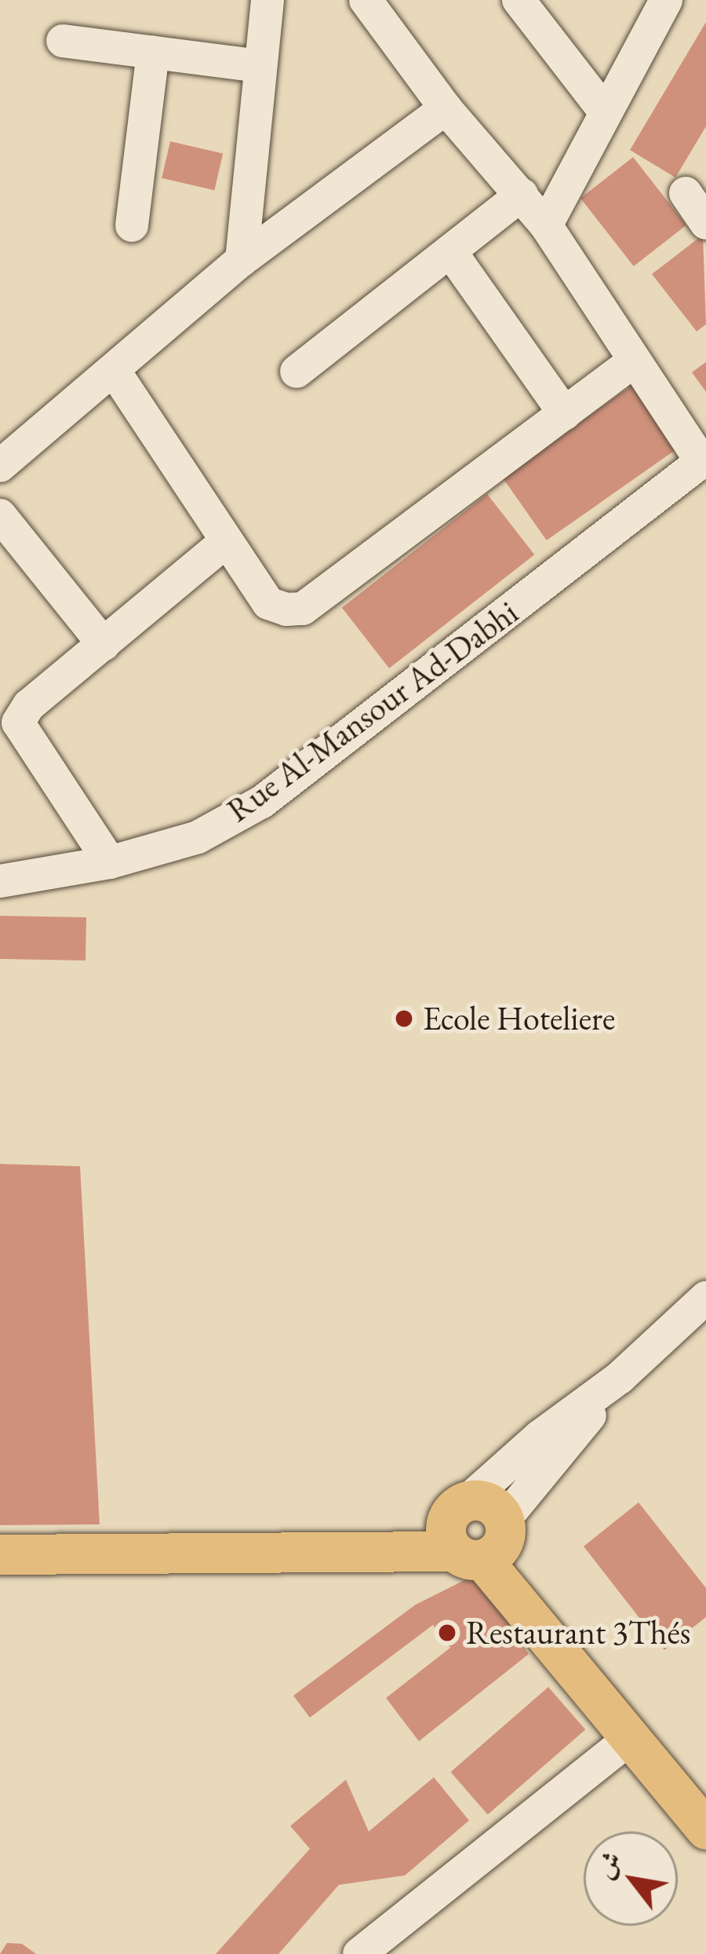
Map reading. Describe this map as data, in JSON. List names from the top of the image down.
{
  "streets": {
    "street": ["Rue Al-Mansour Ad-Dabhi"]
  },
  "places": ["Ecole Hoteliere", "Restaurant 3Thés"],
  "north": "top left"
}
